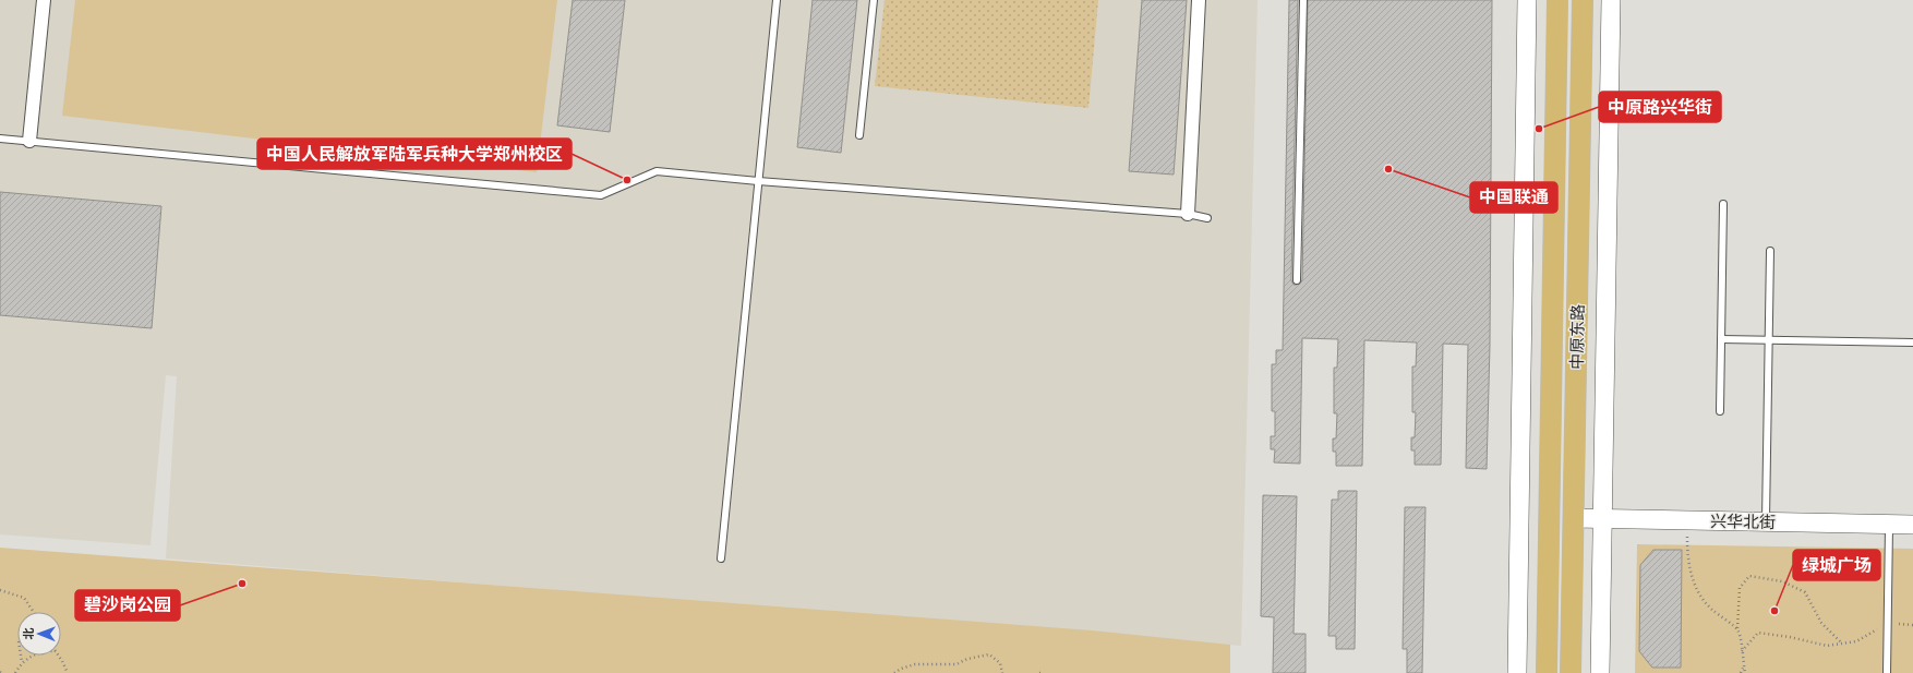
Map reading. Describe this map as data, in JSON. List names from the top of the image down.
{
  "streets": {
    "main road": ["中原东路"],
    "street": ["兴华北街"]
  },
  "crossings": [
    ["中原东路", "兴华北街"]
  ],
  "places": [
    "中原路兴华街",
    "中国联通",
    "中国人民解放军陆军兵种大学郑州校区",
    "碧沙岗公园",
    "绿城广场"
  ],
  "north": "left"
}
